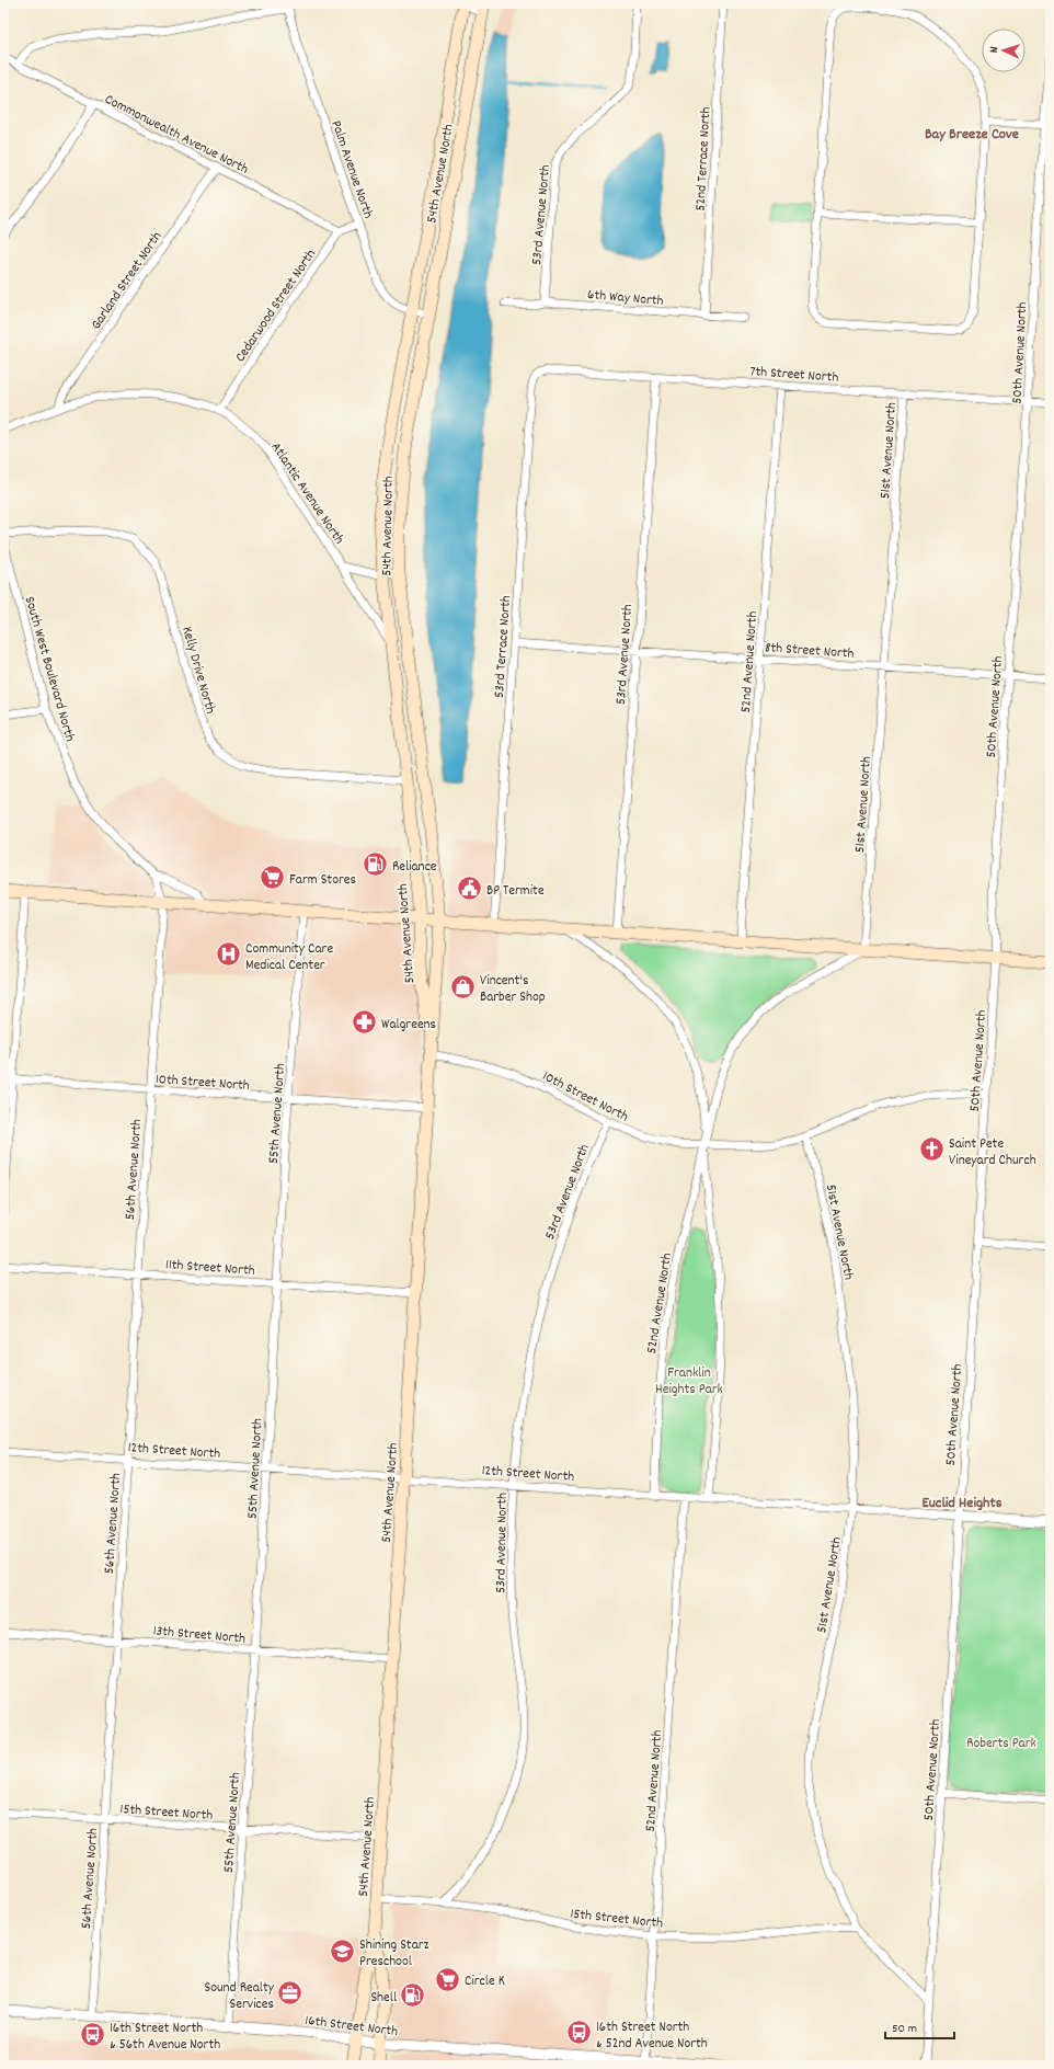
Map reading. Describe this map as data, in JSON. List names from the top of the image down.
{
  "streets": {
    "main road": ["54th Avenue North"],
    "street": [
      "Commonwealth Avenue North",
      "52nd Terrace North",
      "Palm Avenue North",
      "53rd Avenue North",
      "Garland Street North",
      "6th Way North",
      "Cedarwood Street North",
      "50th Avenue North",
      "7th Street North",
      "51st Avenue North",
      "Atlantic Avenue North",
      "53rd Terrace North",
      "8th Street North",
      "52nd Avenue North",
      "South West Boulevard North",
      "Kelly Drive North",
      "10th Street North",
      "55th Avenue North",
      "56th Avenue North",
      "11th Street North",
      "12th Street North",
      "13th Street North",
      "15th Street North",
      "16th Street North"
    ]
  },
  "crossings": [
    ["Commonwealth Avenue North", "Garland Street North"],
    ["Commonwealth Avenue North", "Cedarwood Street North"],
    ["52nd Terrace North", "6th Way North"],
    ["Palm Avenue North", "54th Avenue North"],
    ["54th Avenue North", "Atlantic Avenue North"],
    ["54th Avenue North", "Kelly Drive North"],
    ["54th Avenue North", "10th Street North"],
    ["54th Avenue North", "11th Street North"],
    ["54th Avenue North", "12th Street North"],
    ["54th Avenue North", "13th Street North"],
    ["54th Avenue North", "15th Street North"],
    ["54th Avenue North", "16th Street North"],
    ["53rd Avenue North", "6th Way North"],
    ["53rd Avenue North", "7th Street North"],
    ["53rd Avenue North", "8th Street North"],
    ["53rd Avenue North", "10th Street North"],
    ["53rd Avenue North", "12th Street North"],
    ["53rd Avenue North", "15th Street North"],
    ["Garland Street North", "Atlantic Avenue North"],
    ["Cedarwood Street North", "Atlantic Avenue North"],
    ["50th Avenue North", "7th Street North"],
    ["50th Avenue North", "51st Avenue North"],
    ["50th Avenue North", "8th Street North"],
    ["50th Avenue North", "10th Street North"],
    ["50th Avenue North", "12th Street North"],
    ["7th Street North", "51st Avenue North"],
    ["7th Street North", "53rd Terrace North"],
    ["7th Street North", "52nd Avenue North"],
    ["51st Avenue North", "8th Street North"],
    ["51st Avenue North", "10th Street North"],
    ["51st Avenue North", "12th Street North"],
    ["51st Avenue North", "15th Street North"],
    ["53rd Terrace North", "8th Street North"],
    ["8th Street North", "52nd Avenue North"],
    ["52nd Avenue North", "10th Street North"],
    ["52nd Avenue North", "12th Street North"],
    ["52nd Avenue North", "15th Street North"],
    ["52nd Avenue North", "16th Street North"],
    ["10th Street North", "55th Avenue North"],
    ["10th Street North", "56th Avenue North"],
    ["55th Avenue North", "11th Street North"],
    ["55th Avenue North", "12th Street North"],
    ["55th Avenue North", "13th Street North"],
    ["55th Avenue North", "15th Street North"],
    ["55th Avenue North", "16th Street North"],
    ["56th Avenue North", "11th Street North"],
    ["56th Avenue North", "12th Street North"],
    ["56th Avenue North", "13th Street North"],
    ["56th Avenue North", "15th Street North"],
    ["56th Avenue North", "16th Street North"]
  ],
  "districts": ["Bay Breeze Cove", "Euclid Heights"],
  "parks": ["Franklin Heights Park", "Roberts Park"],
  "places": {
    "fuel station": ["Reliance", "Shell"],
    "supermarket": ["Farm Stores", "Circle K"],
    "public building": ["BP Termite"],
    "hospital": ["Community Care Medical Center"],
    "shop": ["Vincent's Barber Shop"],
    "pharmacy": ["Walgreens"],
    "church": ["Saint Pete Vineyard Church"],
    "school or university": ["Shining Starz Preschool"],
    "office": ["Sound Realty Services"],
    "bus stop": ["16th Street North & 52nd Avenue North", "16th Street North & 56th Avenue North"]
  },
  "scale_bar": "50 m",
  "north": "left"
}
